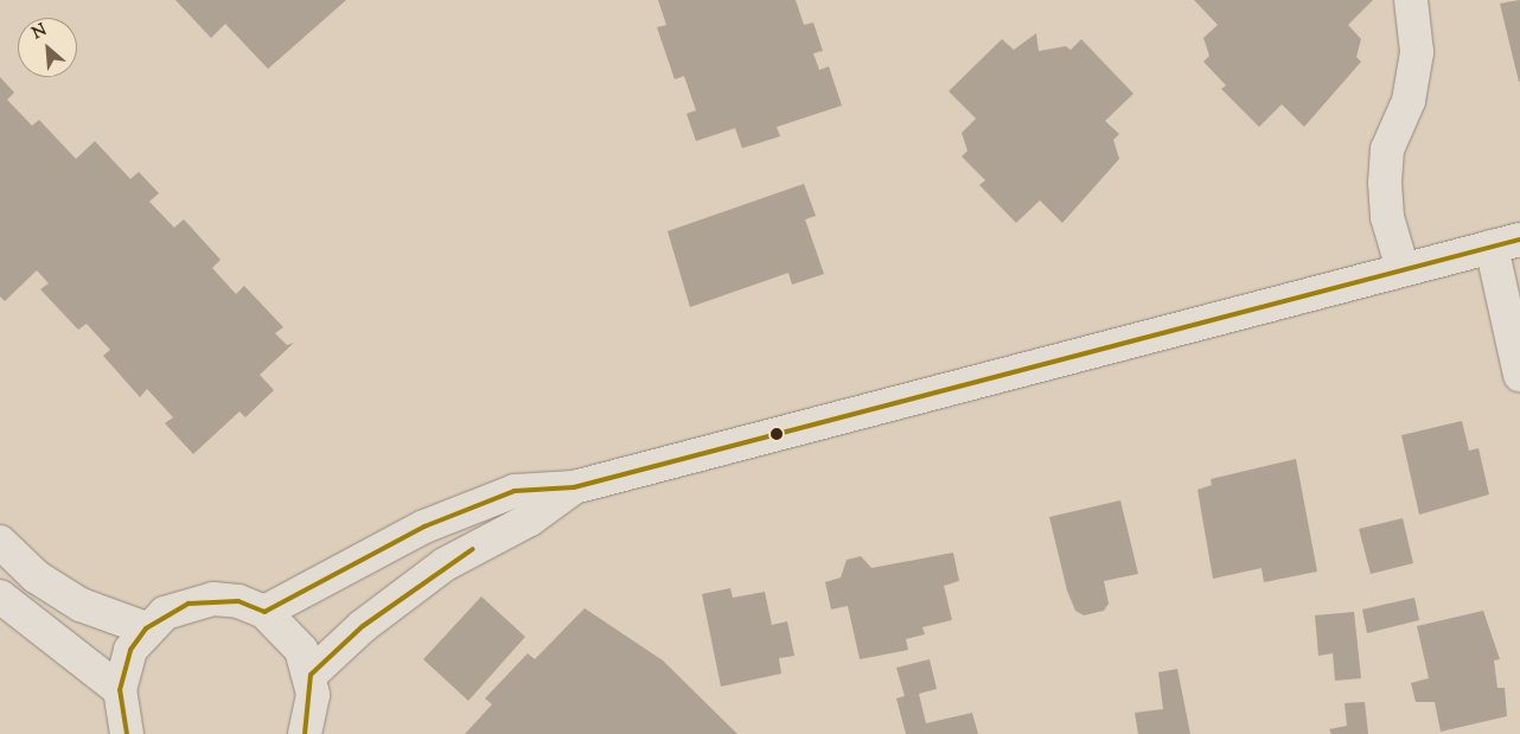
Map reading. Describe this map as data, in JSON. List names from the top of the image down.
{
  "north": "top left"
}
